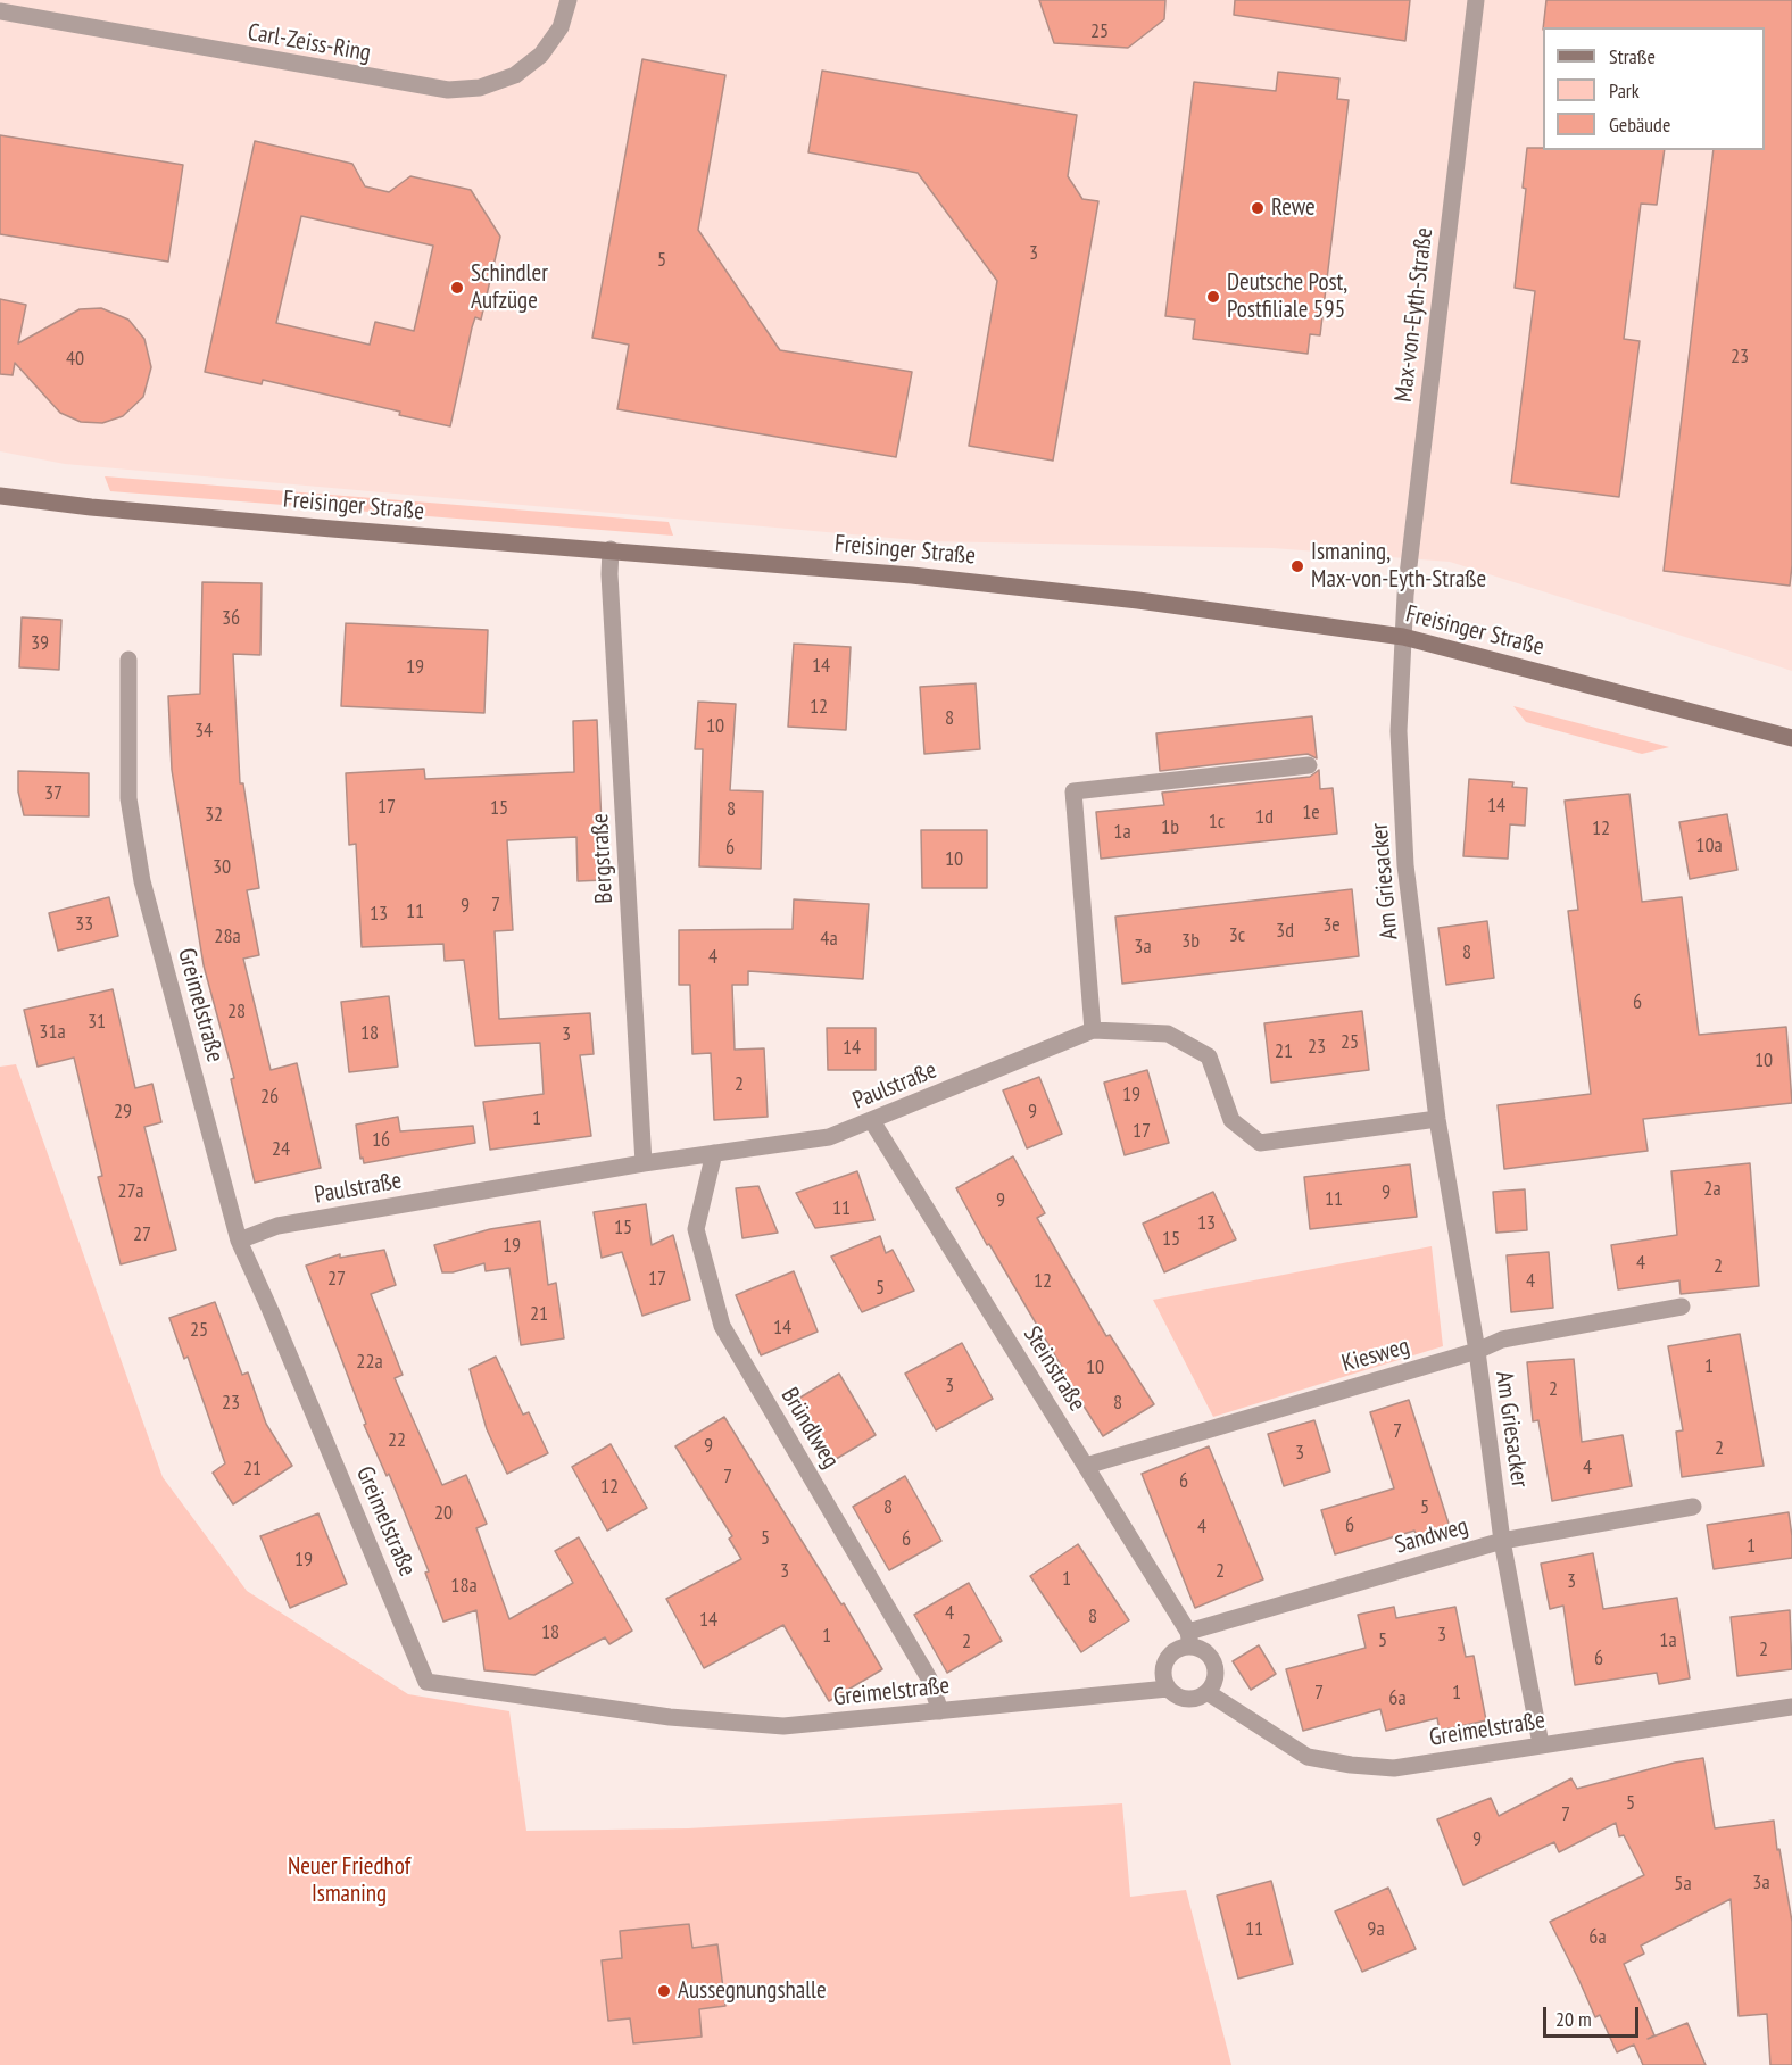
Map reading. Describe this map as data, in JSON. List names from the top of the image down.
{
  "streets": {
    "main road": ["Freisinger Straße"],
    "street": [
      "Carl-Zeiss-Ring",
      "Max-von-Eyth-Straße",
      "Bergstraße",
      "Am Griesacker",
      "Greimelstraße",
      "Paulstraße",
      "Kiesweg",
      "Steinstraße",
      "Bründlweg",
      "Sandweg"
    ]
  },
  "crossings": [
    ["Max-von-Eyth-Straße", "Freisinger Straße"],
    ["Max-von-Eyth-Straße", "Am Griesacker"],
    ["Freisinger Straße", "Bergstraße"],
    ["Freisinger Straße", "Am Griesacker"],
    ["Bergstraße", "Paulstraße"],
    ["Am Griesacker", "Greimelstraße"],
    ["Am Griesacker", "Kiesweg"],
    ["Am Griesacker", "Sandweg"],
    ["Greimelstraße", "Paulstraße"],
    ["Greimelstraße", "Steinstraße"],
    ["Greimelstraße", "Bründlweg"],
    ["Greimelstraße", "Sandweg"],
    ["Paulstraße", "Steinstraße"],
    ["Paulstraße", "Bründlweg"],
    ["Kiesweg", "Steinstraße"],
    ["Steinstraße", "Sandweg"]
  ],
  "parks": ["Neuer Friedhof Ismaning"],
  "places": [
    "Rewe",
    "Schindler Aufzüge",
    "Deutsche Post, Postfiliale 595",
    "Ismaning, Max-von-Eyth-Straße",
    "Aussegnungshalle"
  ],
  "house_numbers": [
    "25",
    "3",
    "5",
    "23",
    "40",
    "36",
    "39",
    "14",
    "19",
    "12",
    "8",
    "10",
    "34",
    "37",
    "14",
    "17",
    "15",
    "8",
    "1e",
    "32",
    "1d",
    "1c",
    "1b",
    "12",
    "1a",
    "10a",
    "6",
    "10",
    "30",
    "7",
    "9",
    "11",
    "13",
    "33",
    "3e",
    "3d",
    "3c",
    "28a",
    "4a",
    "3b",
    "3a",
    "8",
    "4",
    "6",
    "28",
    "31",
    "31a",
    "18",
    "3",
    "25",
    "23",
    "14",
    "21",
    "10",
    "2",
    "19",
    "26",
    "29",
    "9",
    "1",
    "17",
    "16",
    "24",
    "2a",
    "27a",
    "9",
    "11",
    "9",
    "11",
    "13",
    "15",
    "27",
    "15",
    "19",
    "4",
    "2",
    "27",
    "17",
    "12",
    "4",
    "5",
    "21",
    "14",
    "25",
    "22a",
    "1",
    "10",
    "3",
    "2",
    "23",
    "8",
    "7",
    "22",
    "9",
    "2",
    "3",
    "4",
    "21",
    "7",
    "6",
    "12",
    "8",
    "5",
    "20",
    "6",
    "4",
    "5",
    "6",
    "1",
    "19",
    "3",
    "2",
    "1",
    "3",
    "18a",
    "4",
    "8",
    "14",
    "18",
    "3",
    "1",
    "5",
    "1a",
    "2",
    "2",
    "6",
    "7",
    "1",
    "6a",
    "5",
    "7",
    "9",
    "3a",
    "5a",
    "11",
    "9a",
    "6a"
  ],
  "legend": ["Straße", "Park", "Gebäude"],
  "scale_bar": "20 m"
}
